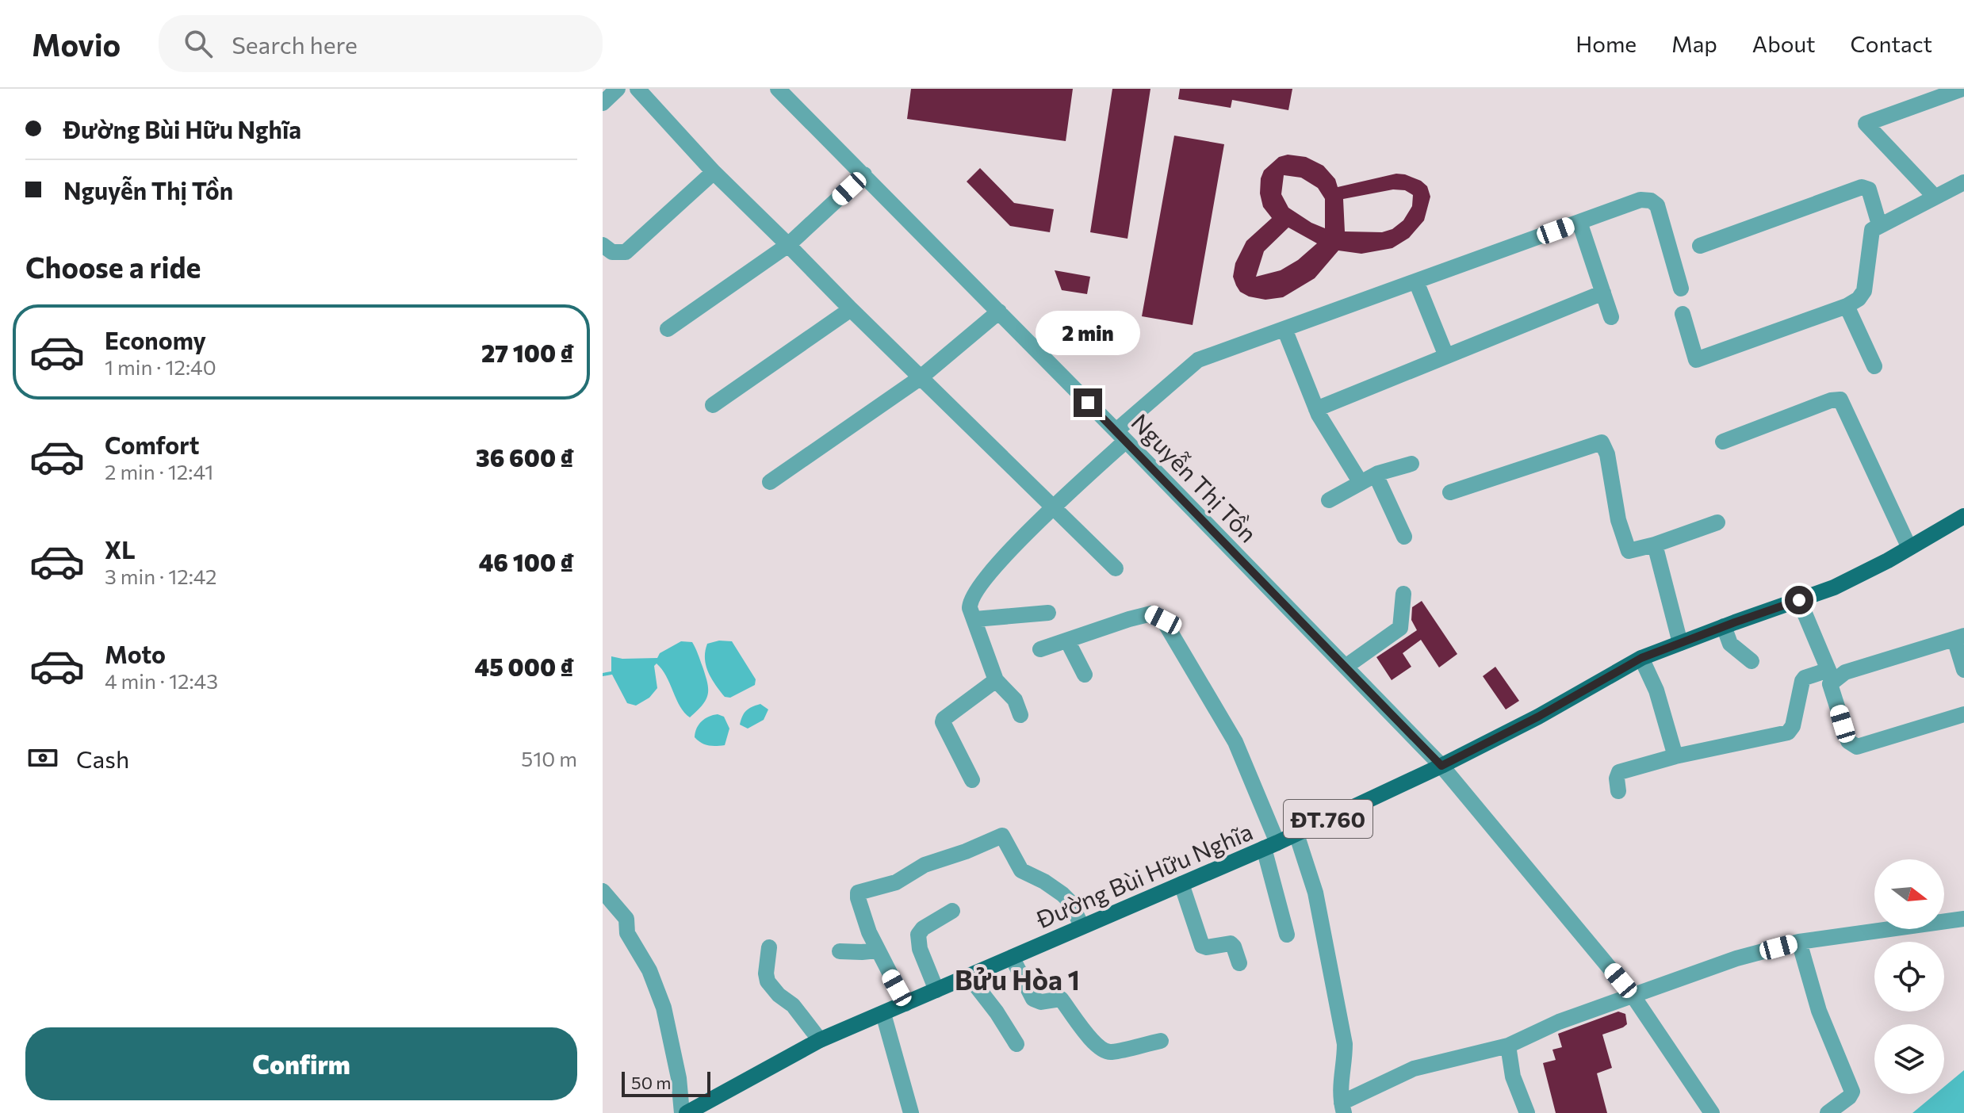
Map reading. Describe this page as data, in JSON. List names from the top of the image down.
{
  "streets": {
    "main road": ["ĐT.760", "Đường Bùi Hữu Nghĩa"],
    "street": ["Nguyễn Thị Tồn"]
  },
  "crossings": [
    ["Nguyễn Thị Tồn", "Đường Bùi Hữu Nghĩa"]
  ],
  "districts": ["Bửu Hòa 1"],
  "scale_bar": "50 m",
  "north": "right",
  "page": {
    "header": "Movio",
    "search": "Search here",
    "nav": [
      "Home",
      "Map",
      "About",
      "Contact"
    ],
    "banner": ["Đường Bùi Hữu Nghĩa", "Nguyễn Thị Tồn"],
    "heading": "Choose a ride",
    "list": [
      {
        "name": "Economy",
        "note": "1 min · 12:40",
        "value": "27 100 ₫"
      },
      {
        "name": "Comfort",
        "note": "2 min · 12:41",
        "value": "36 600 ₫"
      },
      {
        "name": "XL",
        "note": "3 min · 12:42",
        "value": "46 100 ₫"
      },
      {
        "name": "Moto",
        "note": "4 min · 12:43",
        "value": "45 000 ₫"
      }
    ],
    "bubble": "2 min",
    "pay": ["Cash", "510 m"],
    "buttons": "Confirm",
    "scale": "50 m"
  }
}
